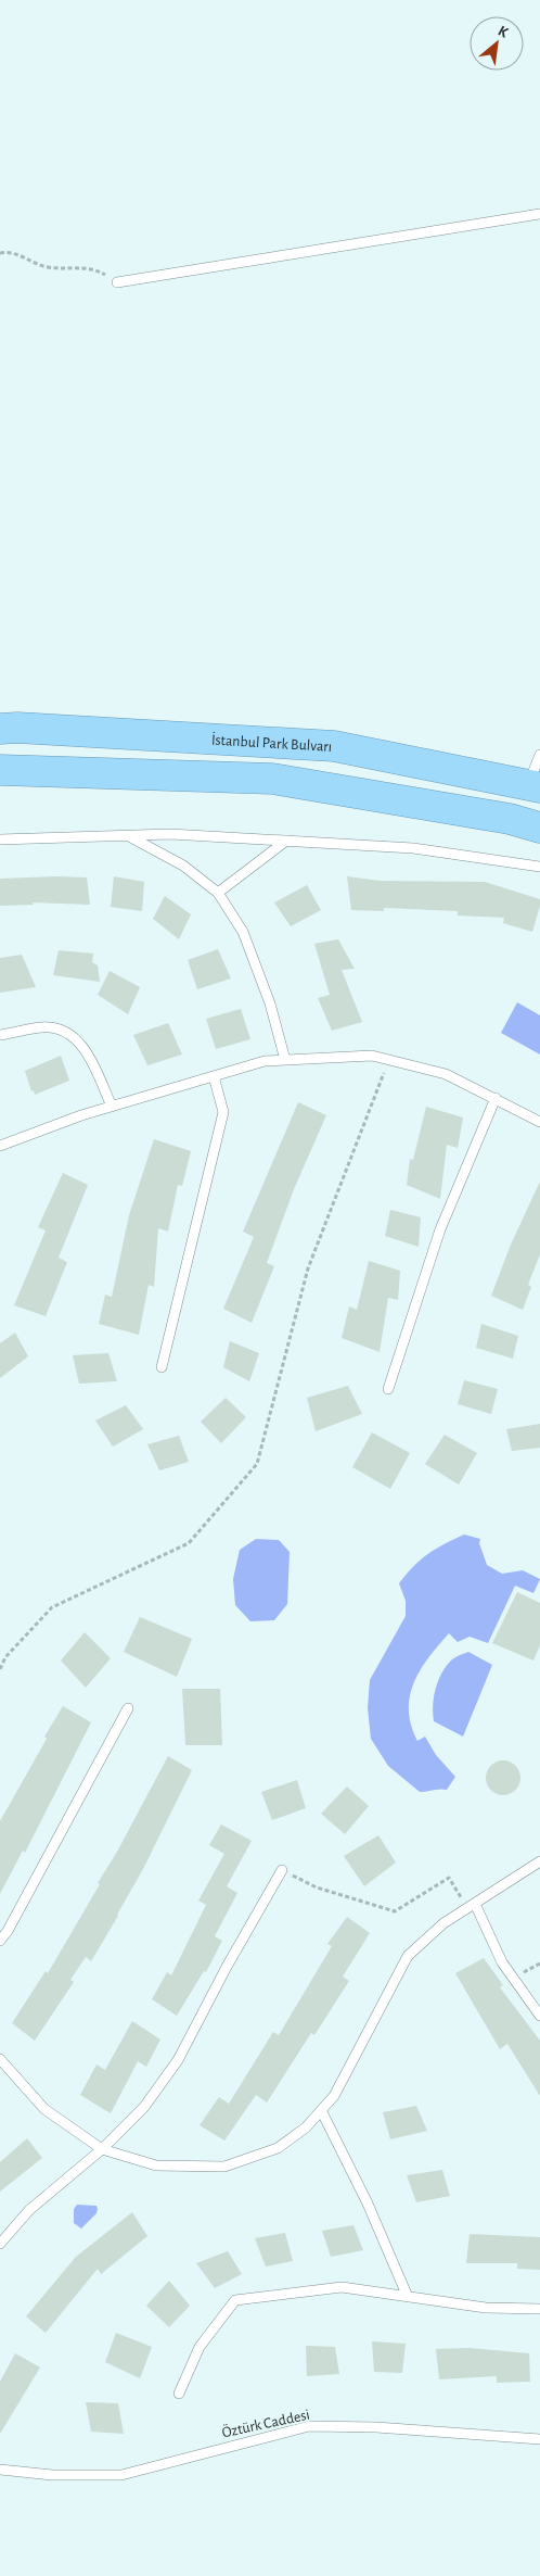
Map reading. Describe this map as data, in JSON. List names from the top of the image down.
{
  "streets": {
    "highway": ["İstanbul Park Bulvarı"],
    "lane": ["Öztürk Caddesi"]
  },
  "north": "top right"
}
